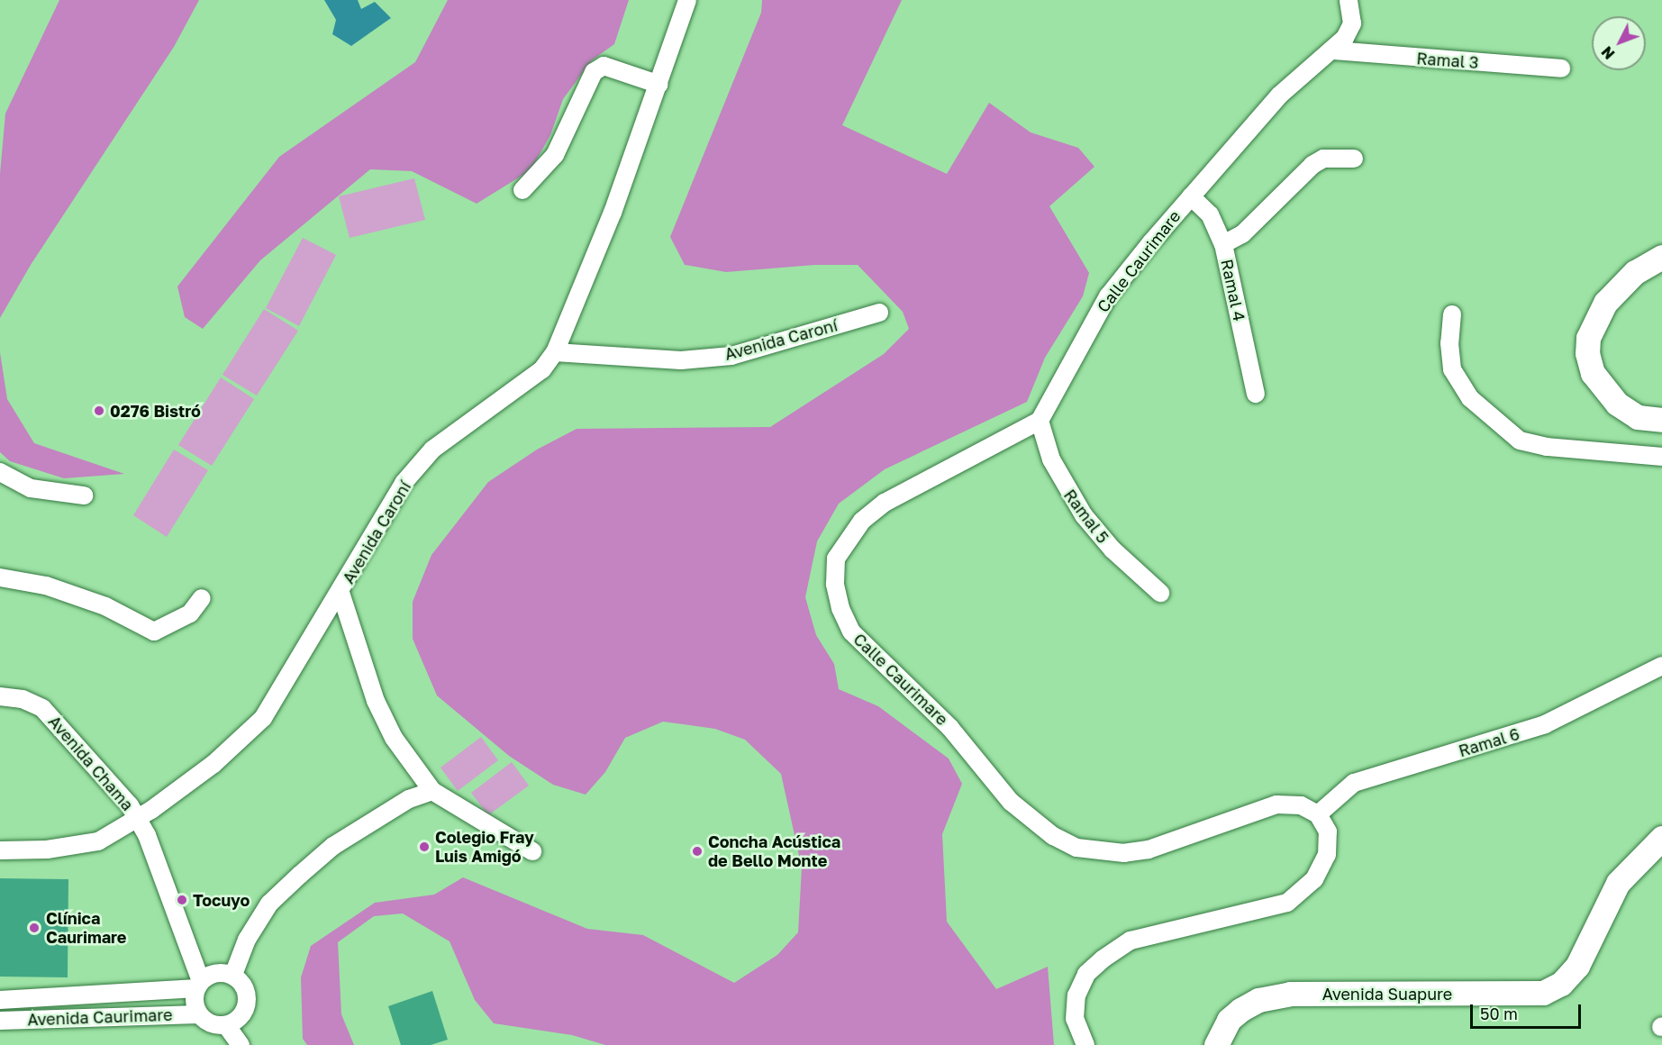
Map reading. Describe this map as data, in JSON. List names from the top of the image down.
{
  "streets": {
    "street": [
      "Ramal 3",
      "Calle Caurimare",
      "Ramal 4",
      "Avenida Caroní",
      "Ramal 5",
      "Ramal 6",
      "Avenida Chama",
      "Avenida Suapure",
      "Avenida Caurimare"
    ]
  },
  "crossings": [
    ["Ramal 3", "Calle Caurimare"],
    ["Calle Caurimare", "Ramal 4"],
    ["Calle Caurimare", "Ramal 5"],
    ["Calle Caurimare", "Ramal 6"],
    ["Avenida Caroní", "Avenida Chama"],
    ["Avenida Chama", "Avenida Caurimare"]
  ],
  "places": [
    "0276 Bistró",
    "Colegio Fray Luis Amigó",
    "Concha Acústica de Bello Monte",
    "Tocuyo",
    "Clínica Caurimare"
  ],
  "scale_bar": "50 m",
  "north": "bottom left"
}
